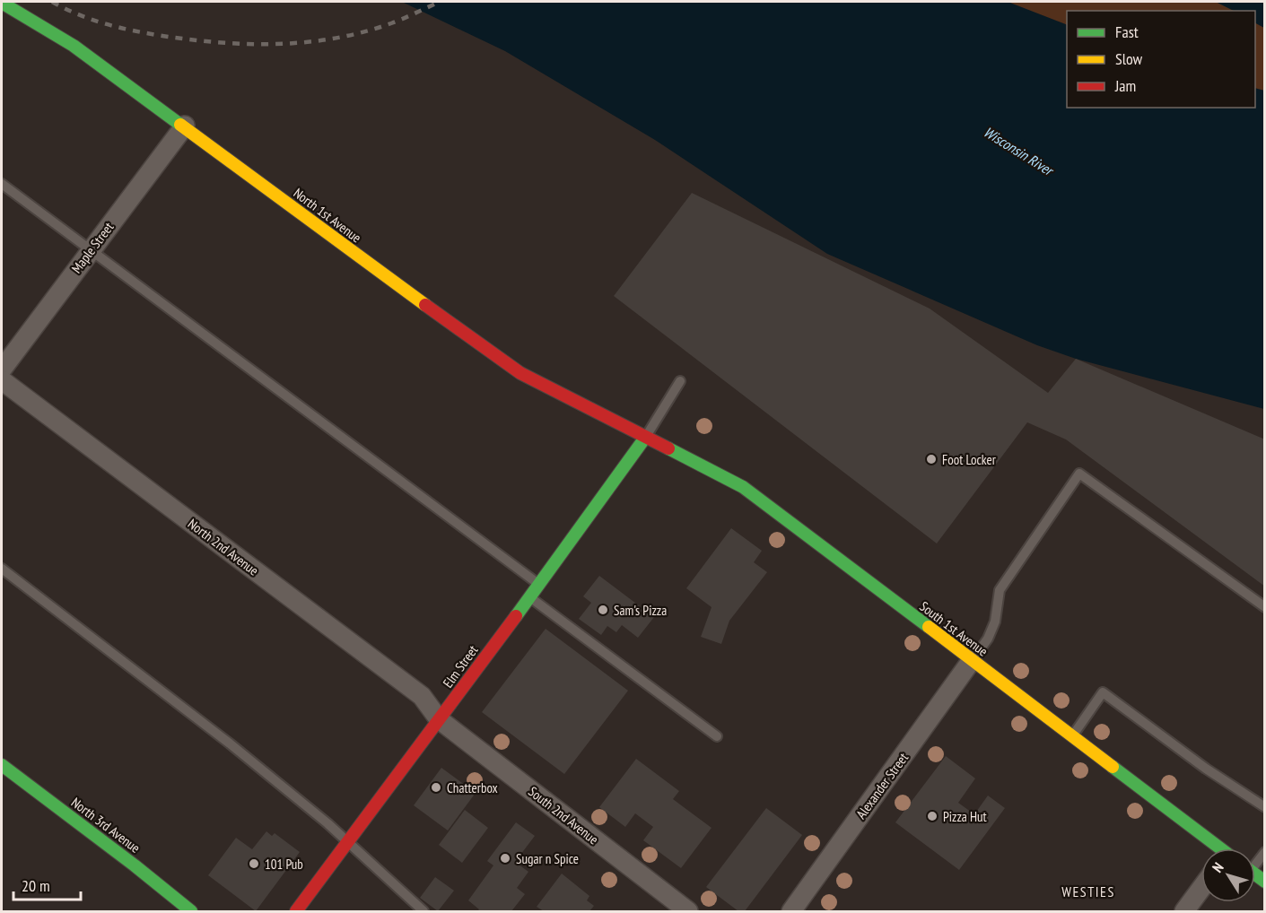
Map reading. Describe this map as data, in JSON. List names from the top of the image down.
{
  "streets": {
    "main road": [
      "North 1st Avenue",
      "South 1st Avenue",
      "Elm Street",
      "North 3rd Avenue"
    ],
    "street": [
      "Maple Street",
      "North 2nd Avenue",
      "Alexander Street",
      "South 2nd Avenue"
    ]
  },
  "crossings": [
    ["North 1st Avenue", "Maple Street"],
    ["North 1st Avenue", "South 1st Avenue"],
    ["North 1st Avenue", "Elm Street"],
    ["North 2nd Avenue", "Elm Street"],
    ["North 2nd Avenue", "South 2nd Avenue"],
    ["South 1st Avenue", "Elm Street"],
    ["South 1st Avenue", "Alexander Street"],
    ["Elm Street", "South 2nd Avenue"]
  ],
  "districts": ["WESTIES"],
  "water": ["Wisconsin River"],
  "places": [
    "Foot Locker",
    "Sam's Pizza",
    "Chatterbox",
    "Pizza Hut",
    "Sugar n Spice",
    "101 Pub"
  ],
  "legend": ["Fast", "Slow", "Jam"],
  "scale_bar": "20 m",
  "north": "top left"
}
